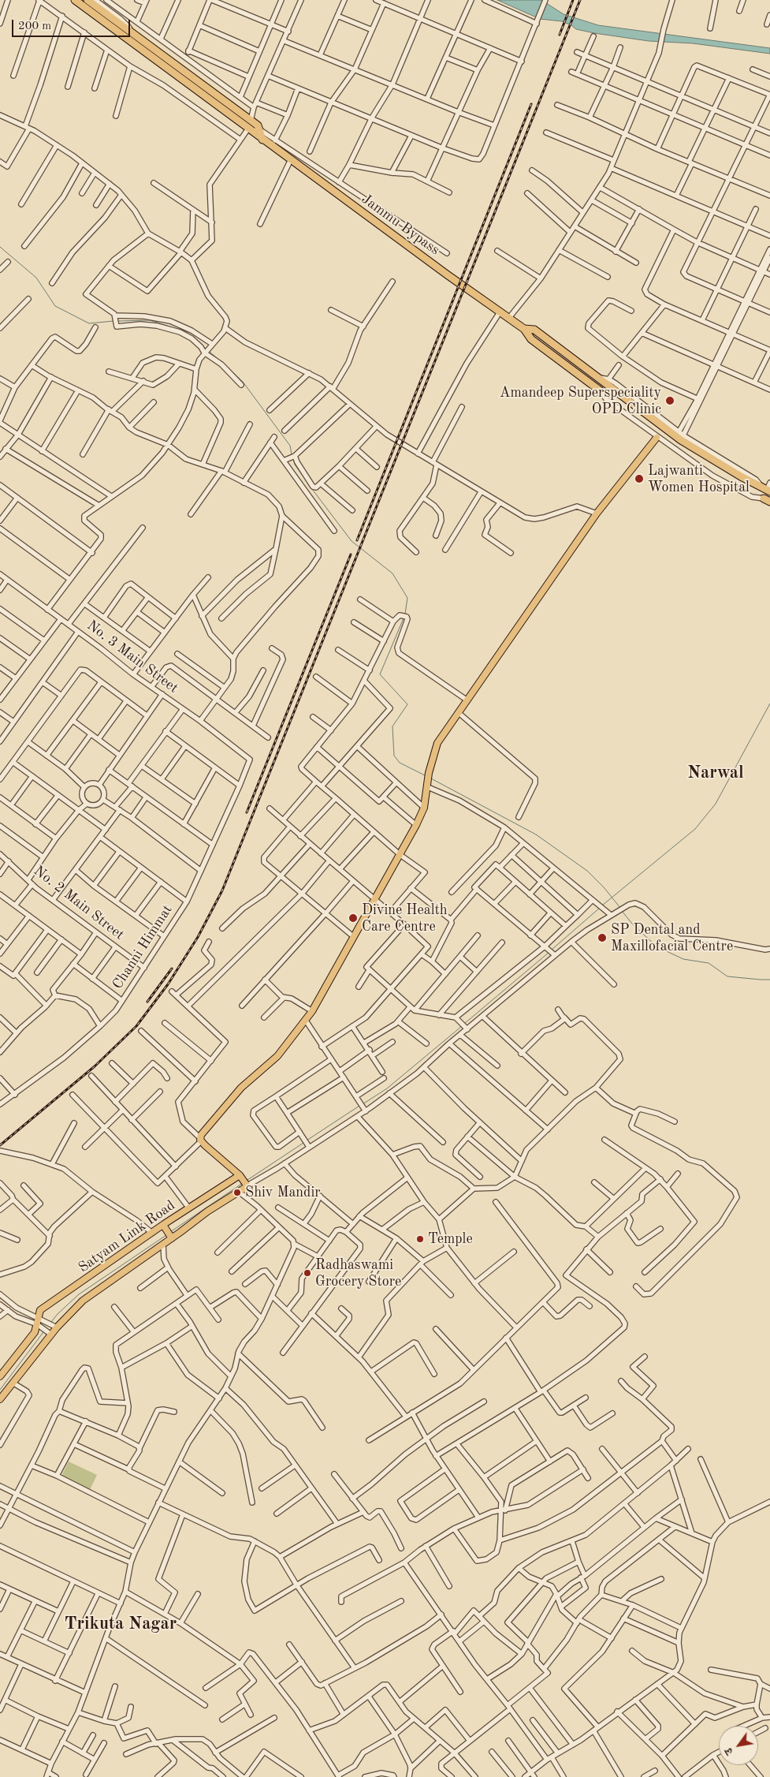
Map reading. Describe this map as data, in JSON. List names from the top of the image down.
{
  "streets": {
    "highway": ["Jammu Bypass"],
    "main road": ["Satyam Link Road"],
    "street": ["No. 3 Main Street", "No. 2 Main Street", "Channi Himmat"]
  },
  "crossings": [
    ["No. 3 Main Street", "Channi Himmat"],
    ["No. 2 Main Street", "Channi Himmat"]
  ],
  "districts": ["Narwal", "Trikuta Nagar"],
  "places": [
    "Amandeep Superspeciality OPD Clinic",
    "Lajwanti Women Hospital",
    "Divine Health Care Centre",
    "SP Dental and Maxillofacial Centre",
    "Shiv Mandir",
    "Temple",
    "Radhaswami Grocery Store"
  ],
  "scale_bar": "200 m",
  "north": "bottom left"
}
